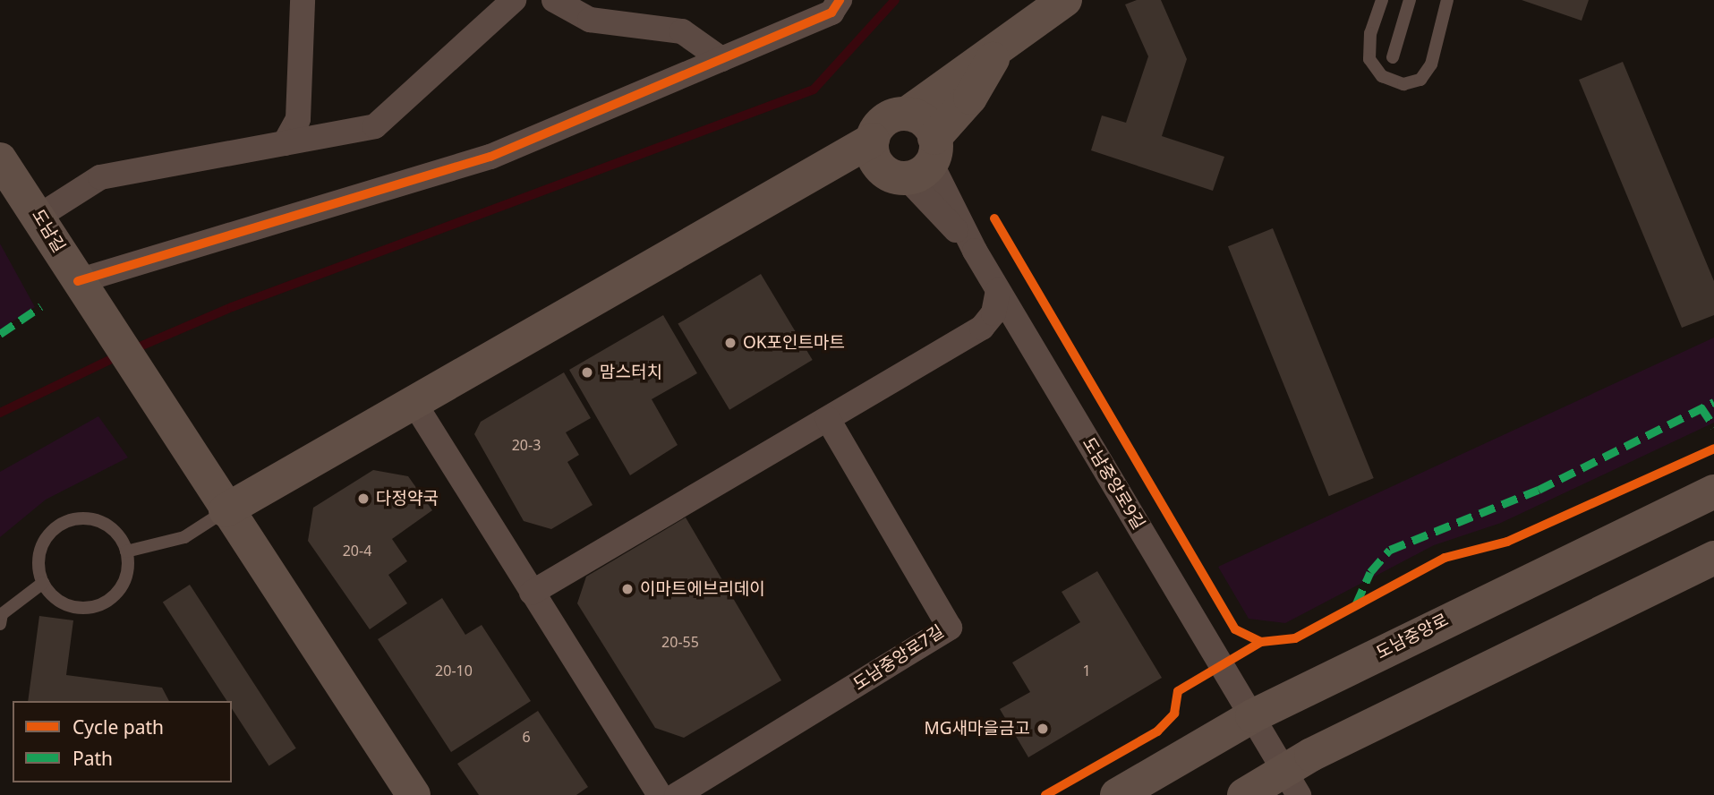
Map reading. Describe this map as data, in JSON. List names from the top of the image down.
{
  "streets": {
    "street": [
      "도남길",
      "도남중앙로9길",
      "도남중앙로",
      "도남중앙로7길"
    ]
  },
  "crossings": [
    ["도남중앙로9길", "도남중앙로"]
  ],
  "places": [
    "OK포인트마트",
    "맘스터치",
    "다정약국",
    "이마트에브리데이",
    "MG새마을금고"
  ],
  "house_numbers": [
    "20-3",
    "20-4",
    "20-55",
    "20-10",
    "1",
    "6"
  ],
  "legend": ["Cycle path", "Path"]
}
